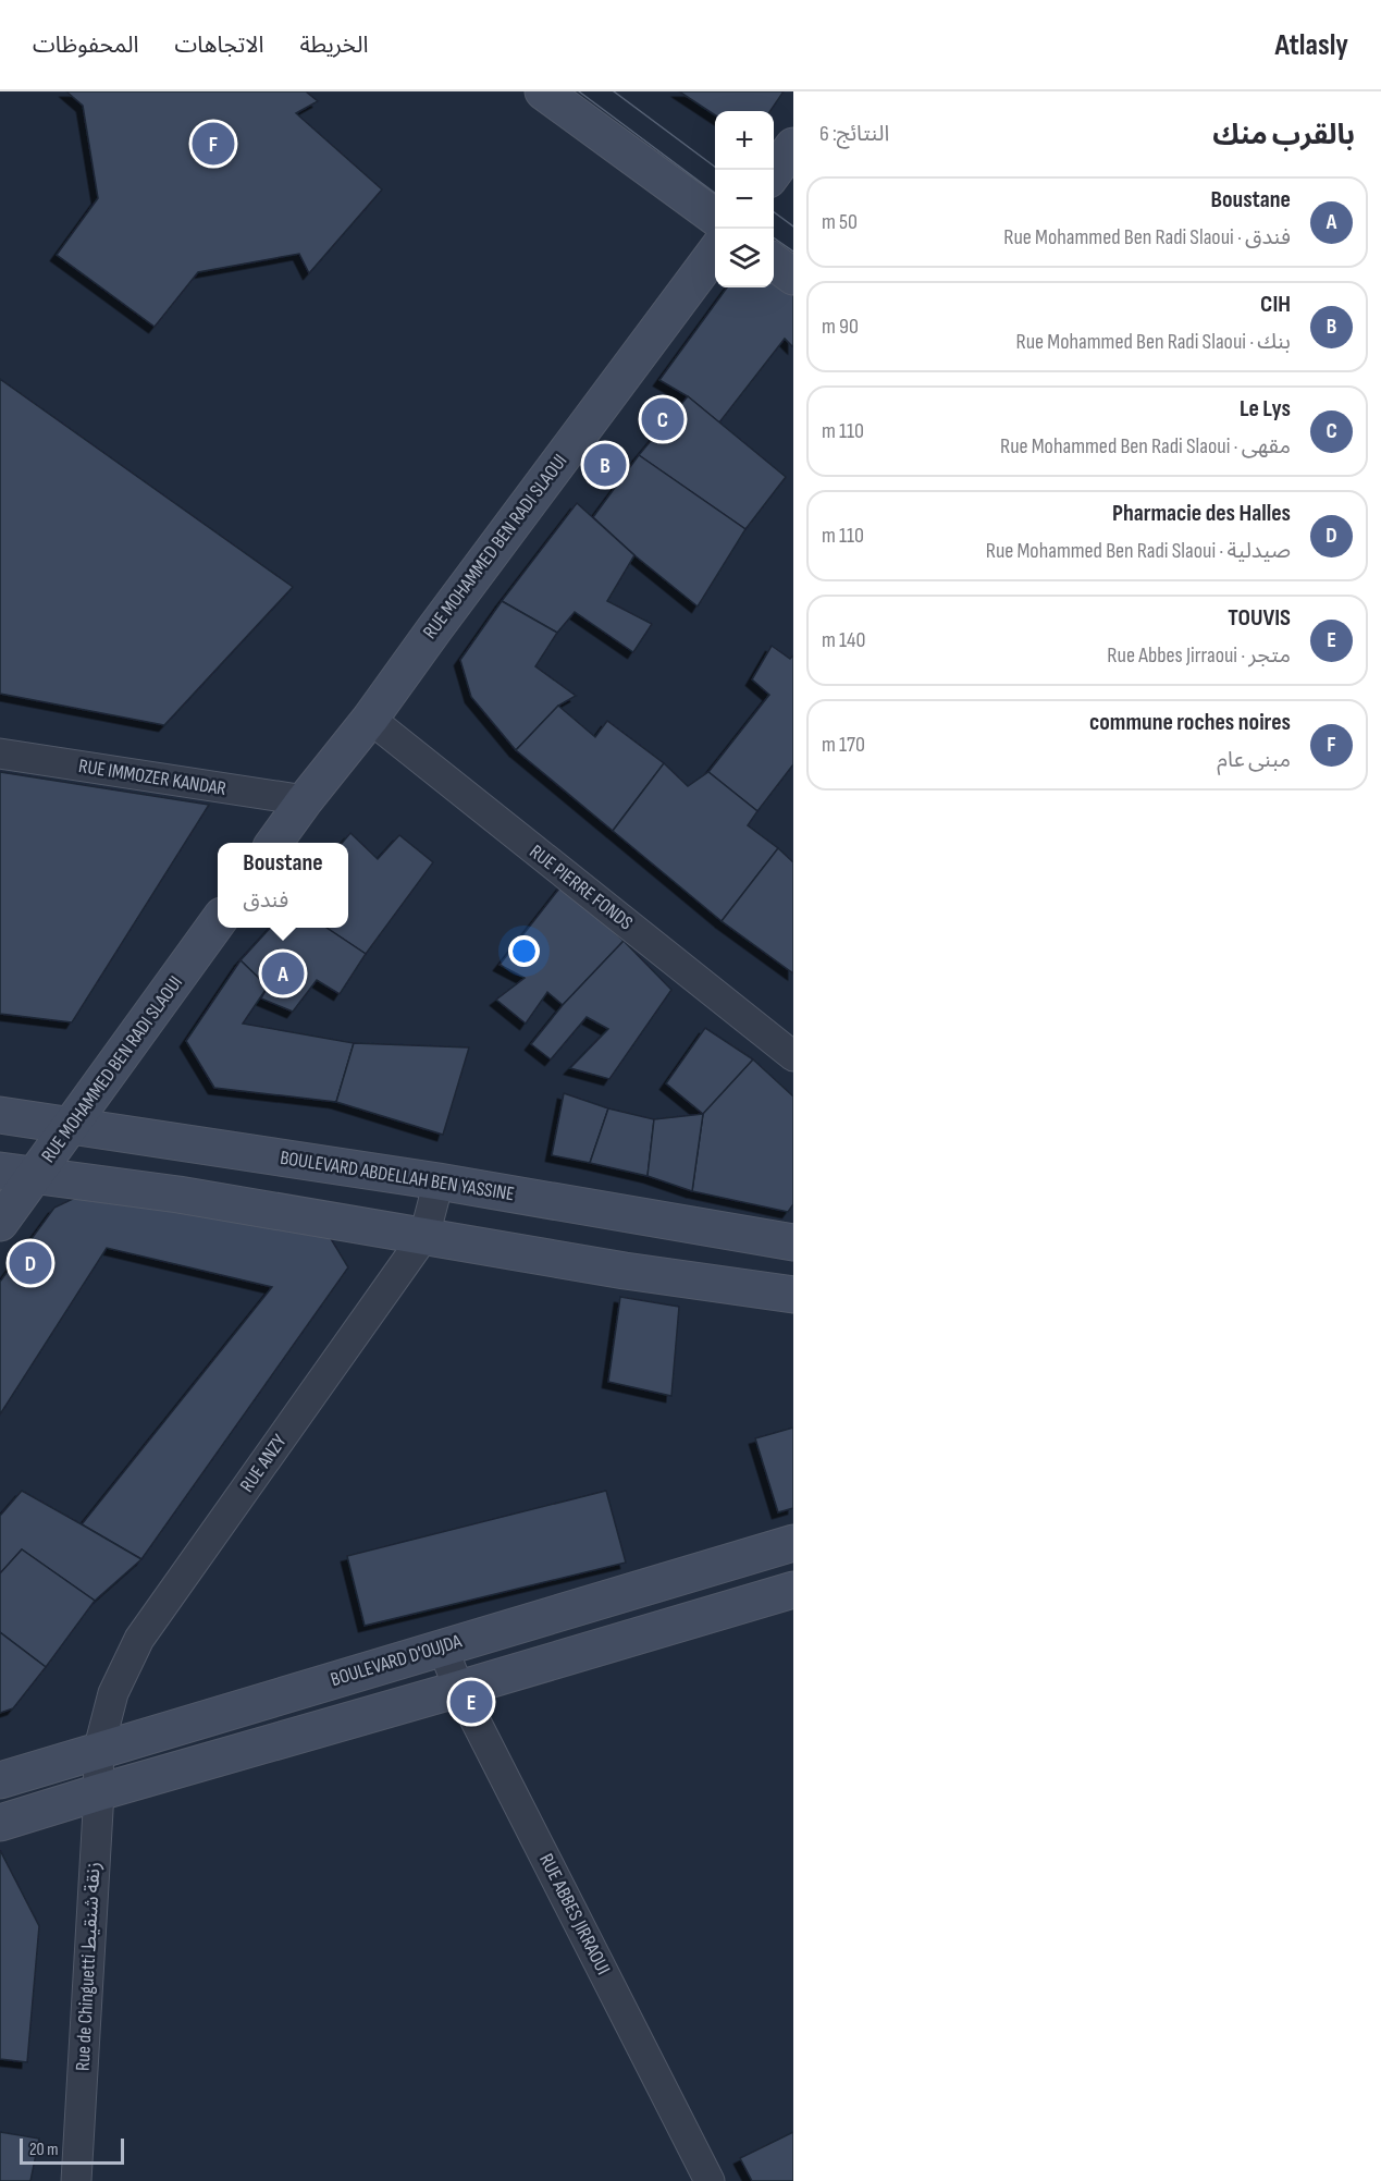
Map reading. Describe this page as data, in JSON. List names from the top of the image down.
{
  "streets": {
    "street": [
      "RUE MOHAMMED BEN RADI SLAOUI",
      "RUE IMMOZER KANDAR",
      "RUE PIERRE FONDS",
      "BOULEVARD ABDELLAH BEN YASSINE",
      "RUE ANZY",
      "BOULEVARD D'OUJDA",
      "RUE ABBES JIRRAOUI",
      "Rue de Chinguetti زنقة شنقيط"
    ]
  },
  "crossings": [
    ["RUE MOHAMMED BEN RADI SLAOUI", "RUE IMMOZER KANDAR"],
    ["RUE MOHAMMED BEN RADI SLAOUI", "RUE PIERRE FONDS"],
    ["RUE MOHAMMED BEN RADI SLAOUI", "BOULEVARD ABDELLAH BEN YASSINE"],
    ["BOULEVARD ABDELLAH BEN YASSINE", "RUE ANZY"],
    ["RUE ANZY", "BOULEVARD D'OUJDA"],
    ["RUE ANZY", "Rue de Chinguetti زنقة شنقيط"],
    ["BOULEVARD D'OUJDA", "RUE ABBES JIRRAOUI"],
    ["BOULEVARD D'OUJDA", "Rue de Chinguetti زنقة شنقيط"]
  ],
  "scale_bar": "20 m",
  "page": {
    "header": "Atlasly",
    "nav": ["الخريطة", "الاتجاهات", "المحفوظات"],
    "heading": ["بالقرب منك", "النتائج: 6"],
    "map_buttons": ["+", "−"],
    "pins": [
      "F",
      "C",
      "B",
      "A",
      "D",
      "E"
    ],
    "list": [
      {
        "mark": "A",
        "name": "Boustane",
        "note": "فندق · Rue Mohammed Ben Radi Slaoui",
        "value": "50 m"
      },
      {
        "mark": "B",
        "name": "CIH",
        "note": "بنك · Rue Mohammed Ben Radi Slaoui",
        "value": "90 m"
      },
      {
        "mark": "C",
        "name": "Le Lys",
        "note": "مقهى · Rue Mohammed Ben Radi Slaoui",
        "value": "110 m"
      },
      {
        "mark": "D",
        "name": "Pharmacie des Halles",
        "note": "صيدلية · Rue Mohammed Ben Radi Slaoui",
        "value": "110 m"
      },
      {
        "mark": "E",
        "name": "TOUVIS",
        "note": "متجر · Rue Abbes Jirraoui",
        "value": "140 m"
      },
      {
        "mark": "F",
        "name": "commune roches noires",
        "note": "مبنى عام",
        "value": "170 m"
      }
    ],
    "popup": ["Boustane", "فندق"],
    "scale": "20 m"
  }
}
